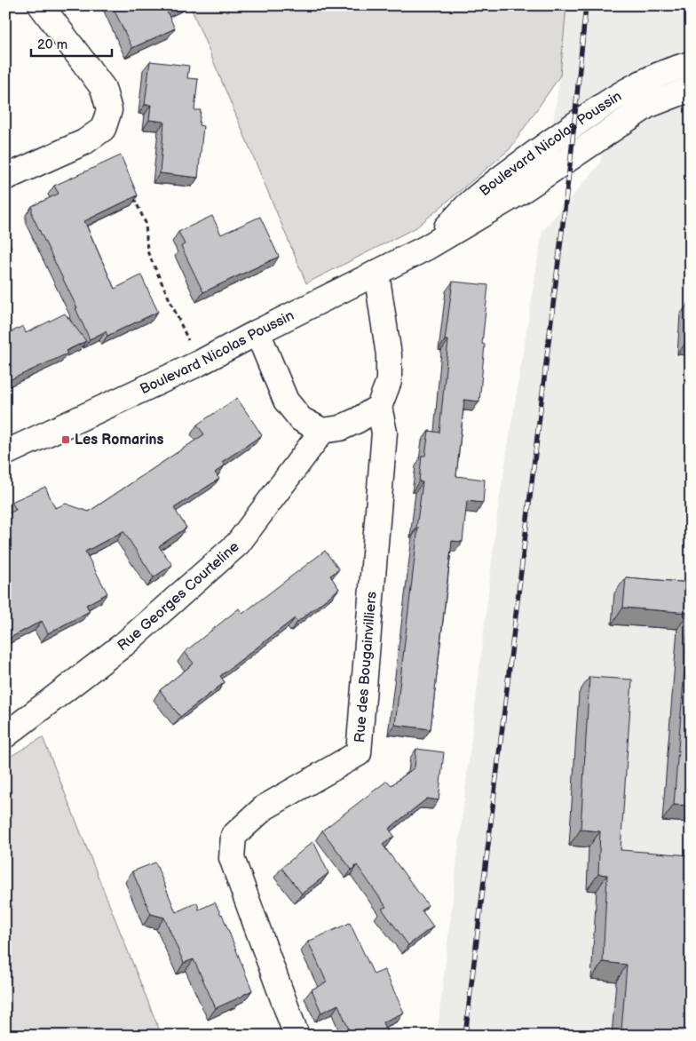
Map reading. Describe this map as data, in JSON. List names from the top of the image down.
{
  "streets": {
    "street": ["Boulevard Nicolas Poussin", "Rue Georges Courteline", "Rue des Bougainvilliers"]
  },
  "places": {
    "transit": ["Les Romarins"]
  },
  "scale_bar": "20 m"
}
